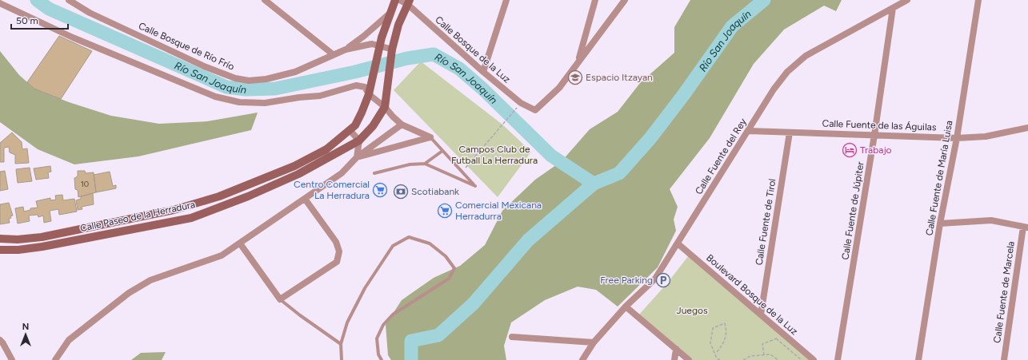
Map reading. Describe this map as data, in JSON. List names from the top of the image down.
{
  "streets": {
    "main road": ["Calle Paseo de la Herradura"],
    "street": [
      "Calle Bosque de Río Frío",
      "Calle Bosque de la Luz",
      "Calle Fuente de las Águilas",
      "Calle Fuente del Rey",
      "Calle Fuente de María Luisa",
      "Calle Fuente de Júpiter",
      "Calle Fuente de Tirol",
      "Calle Fuente de Marcela",
      "Boulevard Bosque de la Luz"
    ]
  },
  "crossings": [
    ["Calle Bosque de Río Frío", "Calle Paseo de la Herradura"],
    ["Calle Bosque de la Luz", "Calle Paseo de la Herradura"],
    ["Calle Fuente de las Águilas", "Calle Fuente del Rey"],
    ["Calle Fuente de las Águilas", "Calle Fuente de María Luisa"],
    ["Calle Fuente de las Águilas", "Calle Fuente de Júpiter"],
    ["Calle Fuente de las Águilas", "Calle Fuente de Tirol"],
    ["Calle Fuente del Rey", "Calle Fuente de Júpiter"],
    ["Calle Fuente del Rey", "Boulevard Bosque de la Luz"],
    ["Calle Fuente de Tirol", "Boulevard Bosque de la Luz"]
  ],
  "water": ["Río San Joaquín"],
  "parks": ["Campos Club de Futball La Herradura", "Juegos"],
  "places": {
    "school or university": ["Espacio Itzayan"],
    "hotel": ["Trabajo"],
    "supermarket": ["Centro Comercial La Herradura", "Comercial Mexicana Herradurra"],
    "bank": ["Scotiabank"],
    "parking": ["Free Parking"]
  },
  "house_numbers": ["10"],
  "scale_bar": "50 m",
  "north": "top"
}
